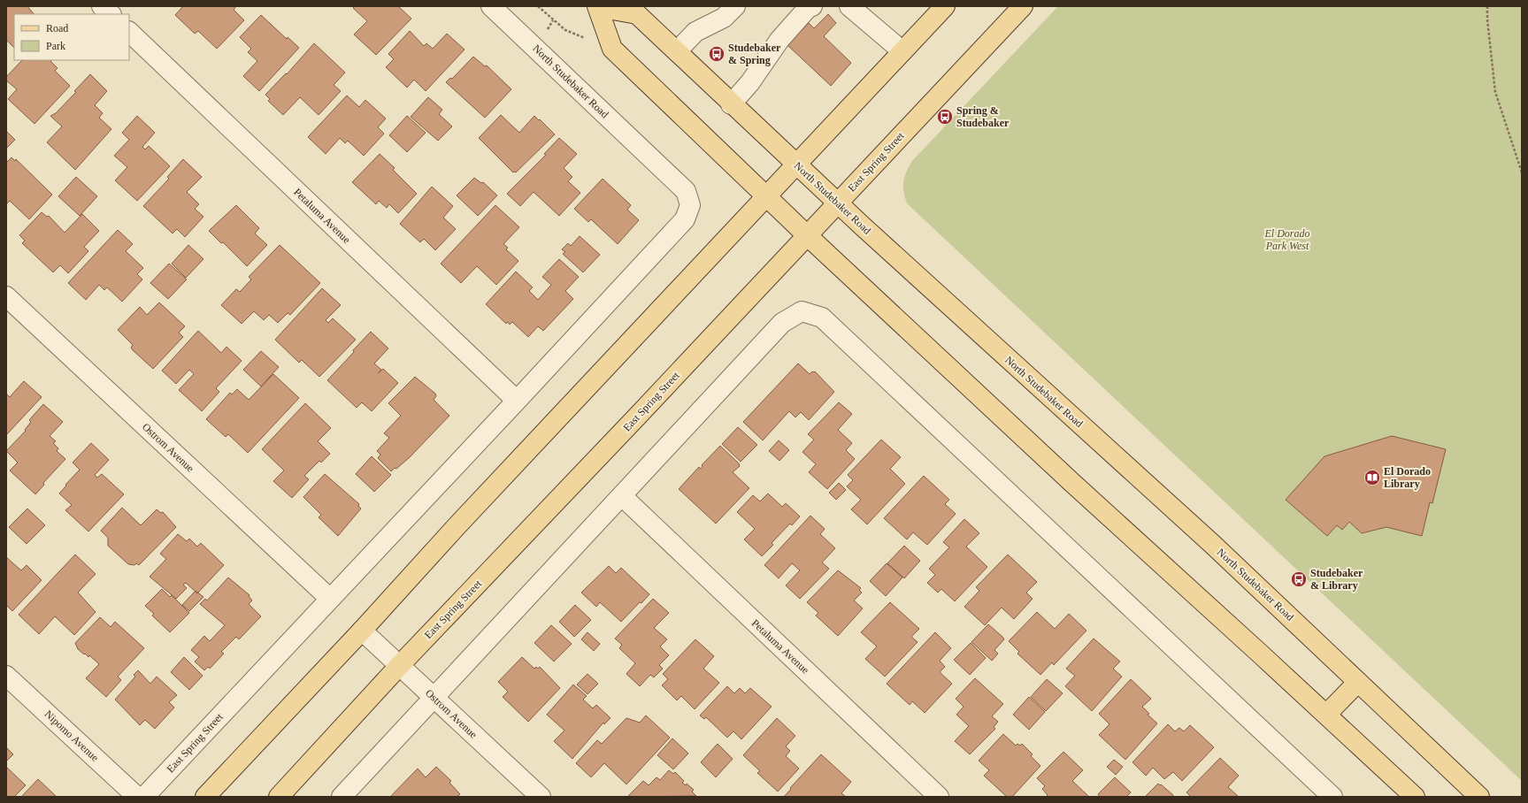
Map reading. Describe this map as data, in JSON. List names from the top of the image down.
{
  "streets": {
    "main road": ["North Studebaker Road", "East Spring Street"],
    "street": ["Petaluma Avenue", "Ostrom Avenue", "Nipomo Avenue"]
  },
  "crossings": [
    ["North Studebaker Road", "East Spring Street"],
    ["East Spring Street", "Petaluma Avenue"],
    ["East Spring Street", "Ostrom Avenue"]
  ],
  "parks": ["El Dorado Park West"],
  "places": {
    "bus stop": ["Studebaker & Spring", "Spring & Studebaker", "Studebaker & Library"],
    "library": ["El Dorado Library"]
  },
  "legend": ["Road", "Park"]
}
